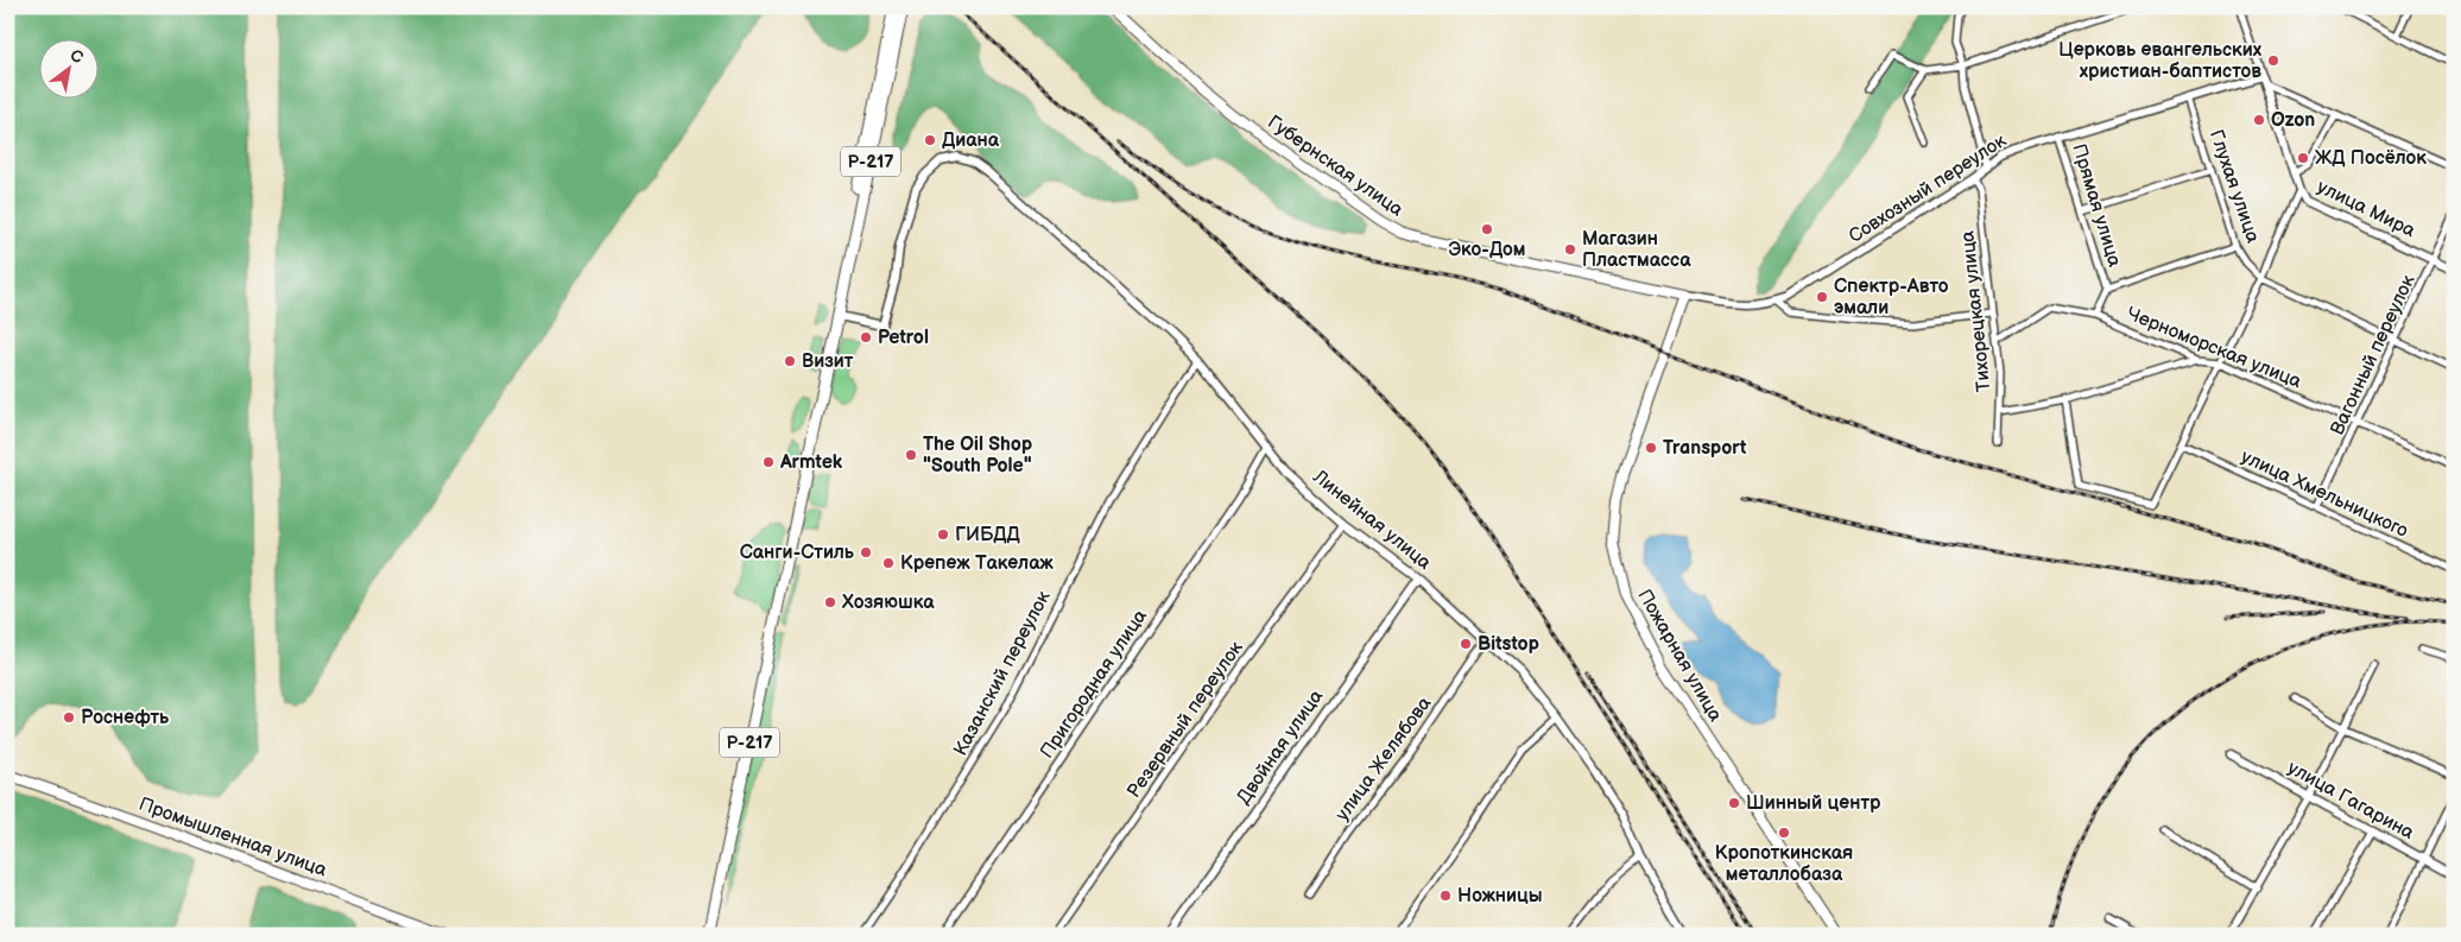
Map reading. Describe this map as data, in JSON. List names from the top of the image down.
{
  "streets": {
    "highway": ["Р-217"],
    "main road": ["Губернская улица", "Пожарная улица", "Промышленная улица"],
    "street": [
      "Глухая улица",
      "Совхозный переулок",
      "Прямая улица",
      "улица Мира",
      "Тихорецкая улица",
      "Черноморская улица",
      "Вагонный переулок",
      "улица Хмельницкого",
      "Линейная улица",
      "Казанский переулок",
      "Пригородная улица",
      "Резервный переулок",
      "Двойная улица",
      "улица Желябова",
      "улица Гагарина"
    ]
  },
  "crossings": [
    ["Р-217", "Линейная улица"],
    ["Губернская улица", "Совхозный переулок"],
    ["Губернская улица", "Пожарная улица"],
    ["Глухая улица", "Совхозный переулок"],
    ["Совхозный переулок", "Прямая улица"],
    ["Совхозный переулок", "Тихорецкая улица"],
    ["Совхозный переулок", "Пожарная улица"],
    ["Прямая улица", "Черноморская улица"],
    ["улица Мира", "Вагонный переулок"],
    ["Тихорецкая улица", "Черноморская улица"],
    ["Черноморская улица", "Вагонный переулок"],
    ["Вагонный переулок", "улица Хмельницкого"],
    ["Линейная улица", "Казанский переулок"],
    ["Линейная улица", "Пригородная улица"],
    ["Линейная улица", "Резервный переулок"],
    ["Линейная улица", "Двойная улица"],
    ["Линейная улица", "улица Желябова"]
  ],
  "places": [
    "Церковь евангельских христиан-баптистов",
    "Ozon",
    "Диана",
    "ЖД Посёлок",
    "Эко-Дом",
    "Магазин Пластмасса",
    "Спектр-Авто эмали",
    "Petrol",
    "Визит",
    "Transport",
    "The Oil Shop \"South Pole\"",
    "Armtek",
    "ГИБДД",
    "Санги-Стиль",
    "Крепеж Такелаж",
    "Хозяюшка",
    "Bitstop",
    "Роснефть",
    "Шинный центр",
    "Кропоткинская металлобаза",
    "Ножницы"
  ],
  "north": "top right"
}
